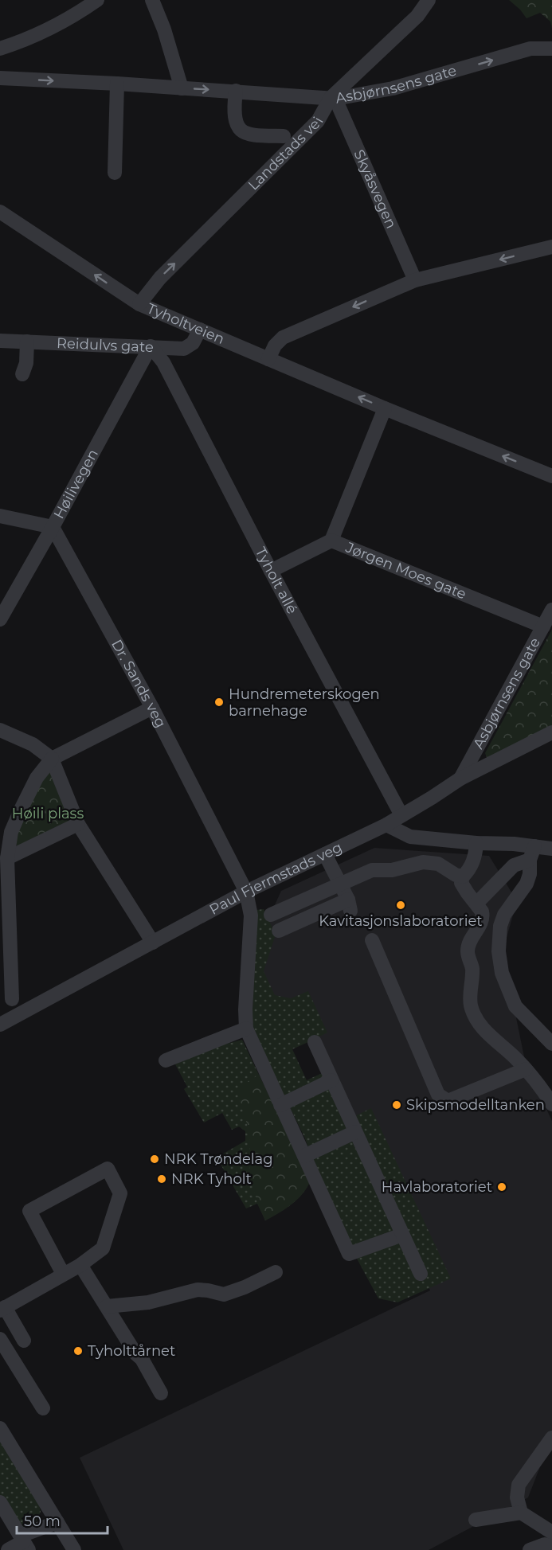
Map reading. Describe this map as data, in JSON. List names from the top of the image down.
{
  "streets": {
    "street": [
      "Asbjørnsens gate",
      "Landstads vei",
      "Skyåsvegen",
      "Tyholtveien",
      "Reidulvs gate",
      "Høilivegen",
      "Jørgen Moes gate",
      "Tyholt allé",
      "Dr. Sands veg",
      "Paul Fjermstads veg"
    ]
  },
  "crossings": [
    ["Asbjørnsens gate", "Landstads vei"],
    ["Asbjørnsens gate", "Skyåsvegen"],
    ["Asbjørnsens gate", "Jørgen Moes gate"],
    ["Asbjørnsens gate", "Paul Fjermstads veg"],
    ["Landstads vei", "Skyåsvegen"],
    ["Landstads vei", "Tyholtveien"],
    ["Tyholtveien", "Reidulvs gate"],
    ["Reidulvs gate", "Høilivegen"],
    ["Reidulvs gate", "Tyholt allé"],
    ["Høilivegen", "Tyholt allé"],
    ["Høilivegen", "Dr. Sands veg"],
    ["Jørgen Moes gate", "Tyholt allé"],
    ["Tyholt allé", "Paul Fjermstads veg"],
    ["Dr. Sands veg", "Paul Fjermstads veg"]
  ],
  "one_way": ["Asbjørnsens gate", "Landstads vei", "Tyholtveien"],
  "parks": ["Høili plass"],
  "places": [
    "Hundremeterskogen barnehage",
    "Kavitasjonslaboratoriet",
    "Skipsmodelltanken",
    "NRK Trøndelag",
    "NRK Tyholt",
    "Havlaboratoriet",
    "Tyholttårnet"
  ],
  "scale_bar": "50 m"
}
